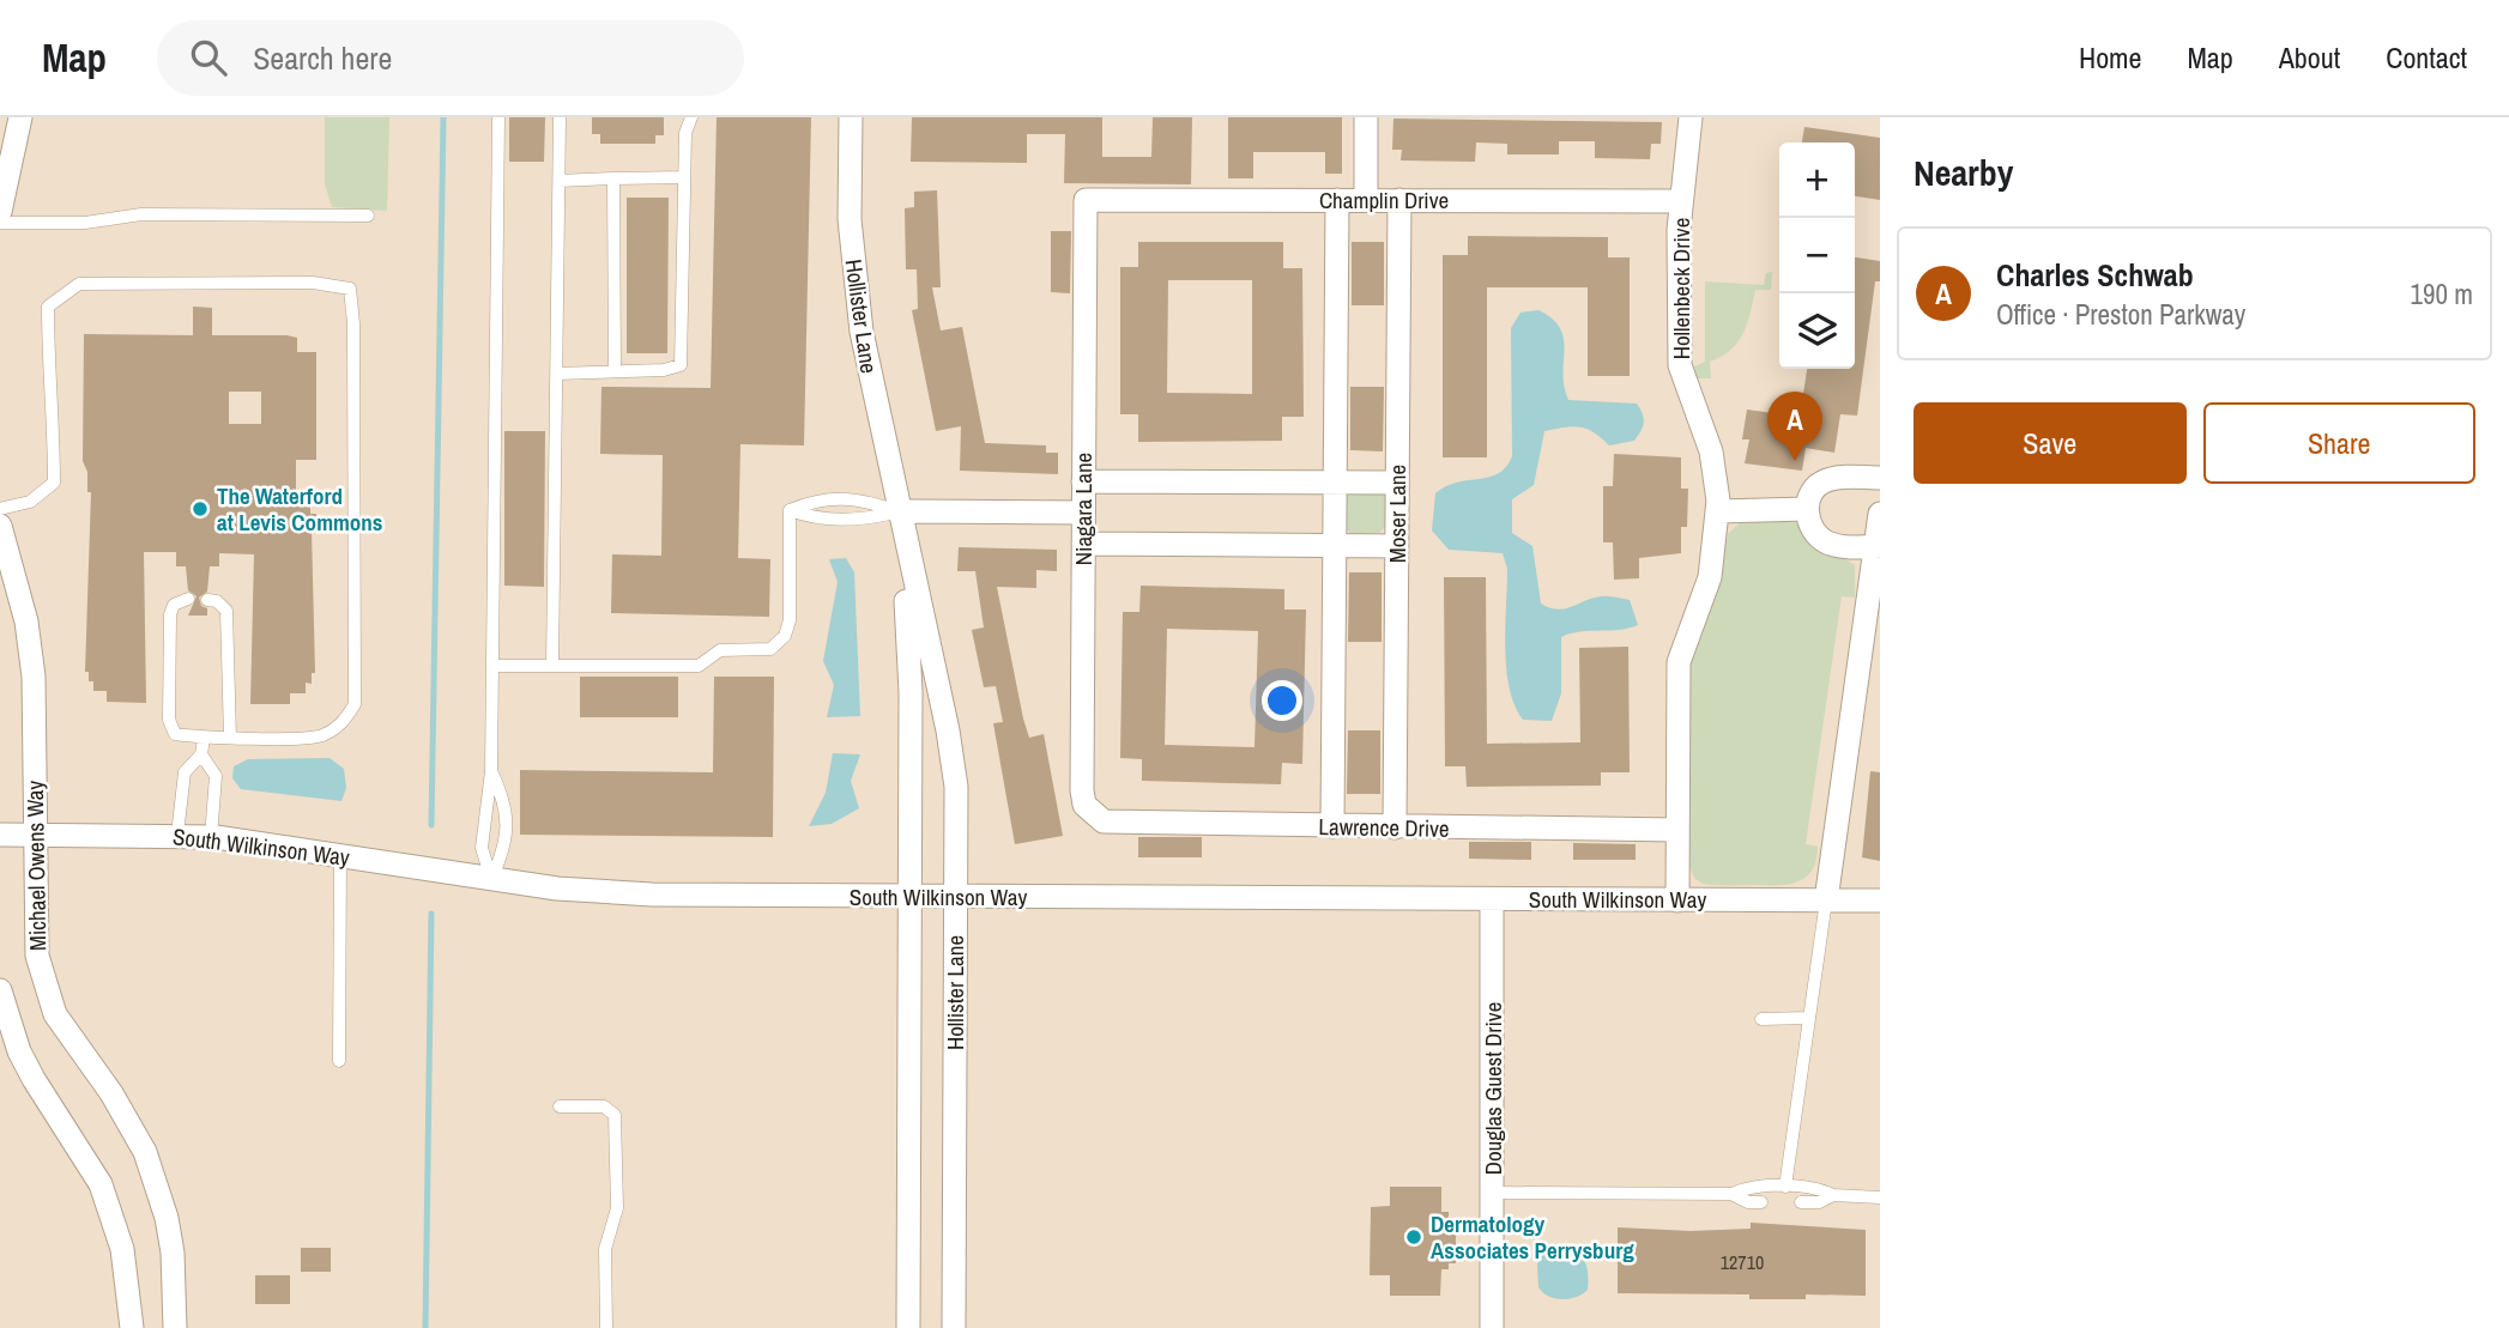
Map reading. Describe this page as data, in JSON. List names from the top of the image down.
{
  "streets": {
    "street": [
      "Champlin Drive",
      "Hollenbeck Drive",
      "Hollister Lane",
      "Niagara Lane",
      "Moser Lane",
      "Lawrence Drive",
      "South Wilkinson Way",
      "Michael Owens Way",
      "Douglas Guest Drive"
    ]
  },
  "crossings": [
    ["Champlin Drive", "Hollenbeck Drive"],
    ["Champlin Drive", "Niagara Lane"],
    ["Champlin Drive", "Moser Lane"],
    ["Hollenbeck Drive", "Lawrence Drive"],
    ["Hollenbeck Drive", "South Wilkinson Way"],
    ["Hollister Lane", "South Wilkinson Way"],
    ["Niagara Lane", "Lawrence Drive"],
    ["Moser Lane", "Lawrence Drive"],
    ["South Wilkinson Way", "Michael Owens Way"],
    ["South Wilkinson Way", "Douglas Guest Drive"]
  ],
  "places": ["The Waterford at Levis Commons", "Dermatology Associates Perrysburg"],
  "house_numbers": ["12710"],
  "page": {
    "header": "Map",
    "search": "Search here",
    "nav": [
      "Home",
      "Map",
      "About",
      "Contact"
    ],
    "heading": "Nearby",
    "map_buttons": ["+", "−"],
    "list": [
      {
        "mark": "A",
        "name": "Charles Schwab",
        "note": "Office · Preston Parkway",
        "value": "190 m"
      }
    ],
    "buttons": ["Save", "Share"],
    "pins": "A"
  }
}
